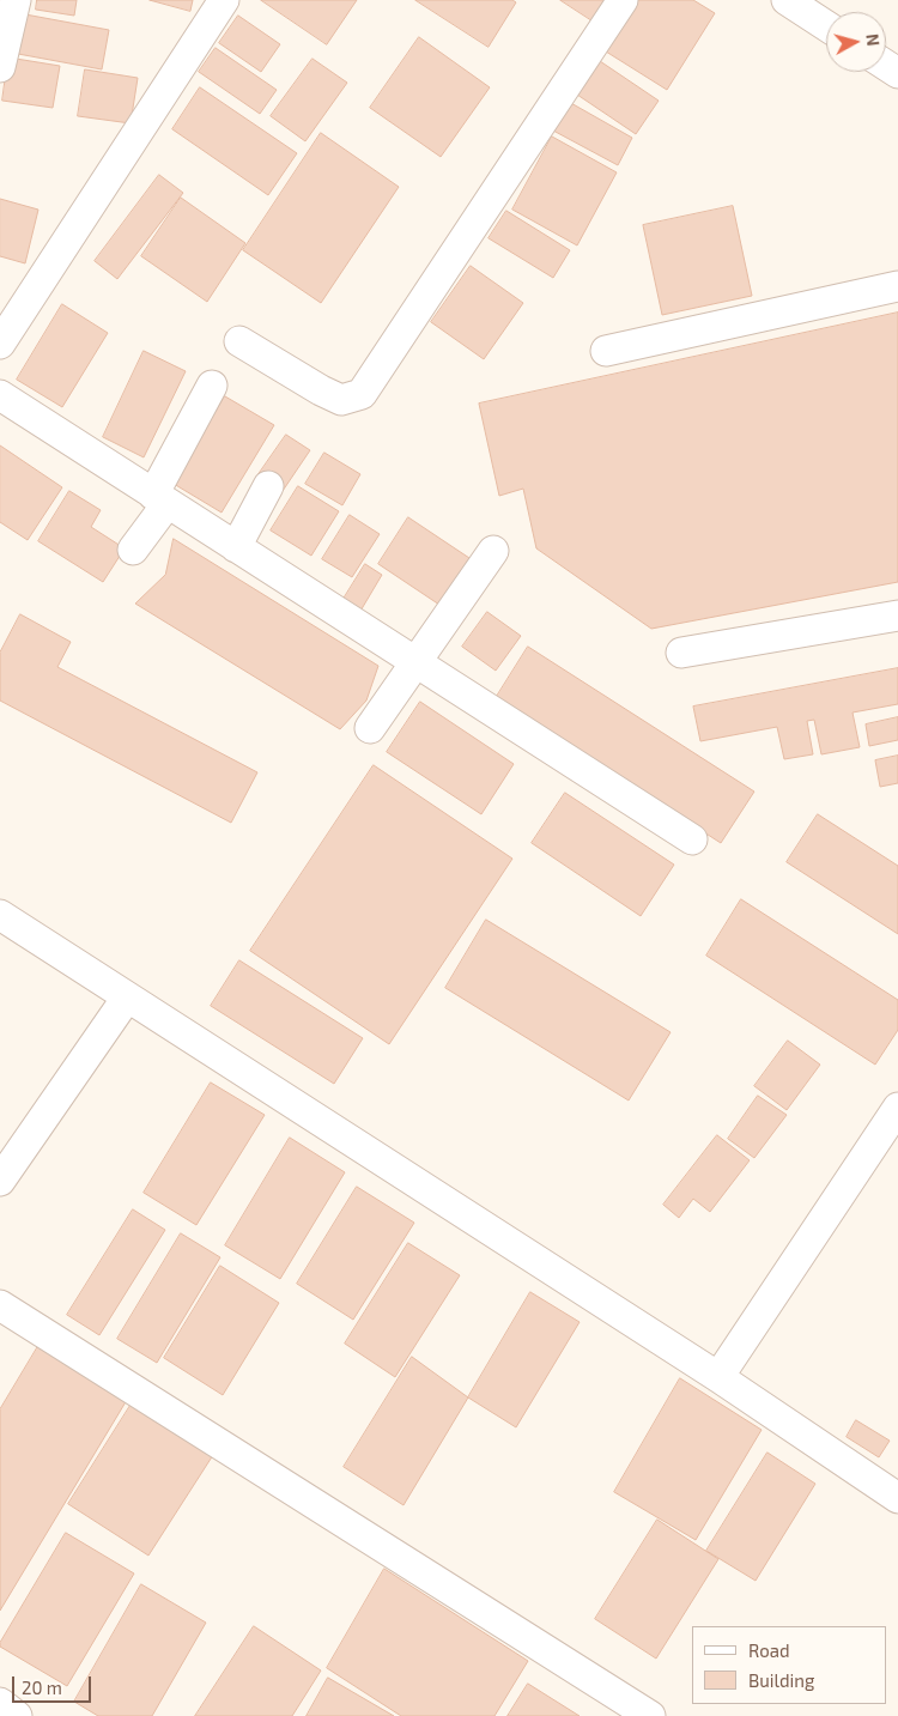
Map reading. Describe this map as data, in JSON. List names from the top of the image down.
{
  "legend": ["Road", "Building"],
  "scale_bar": "20 m",
  "north": "right"
}
